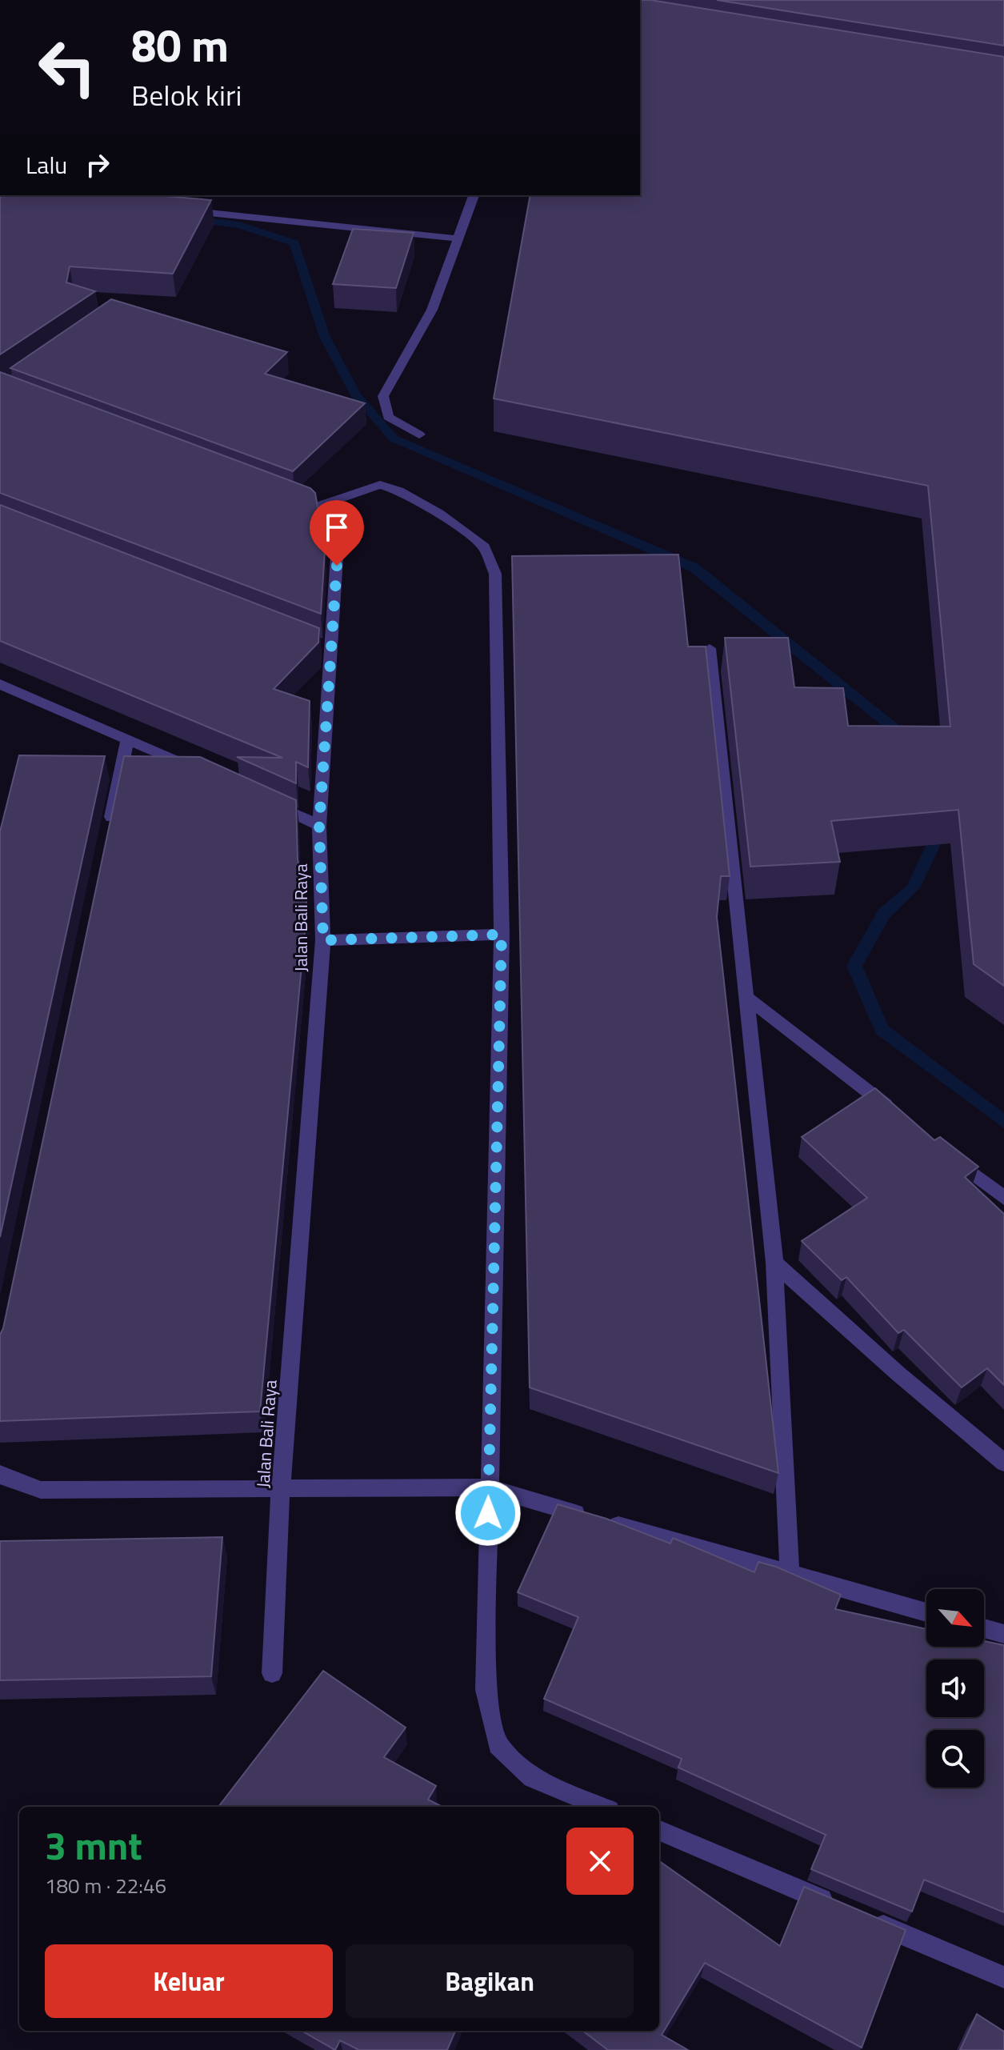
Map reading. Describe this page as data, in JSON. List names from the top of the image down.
{
  "streets": {
    "street": ["Jalan Bali Raya"]
  },
  "north": "bottom right",
  "page": {
    "turn": ["80 m", "Belok kiri"],
    "then": "Lalu",
    "heading": ["3 mnt", "180 m · 22:46"],
    "buttons": ["Keluar", "Bagikan"]
  }
}
